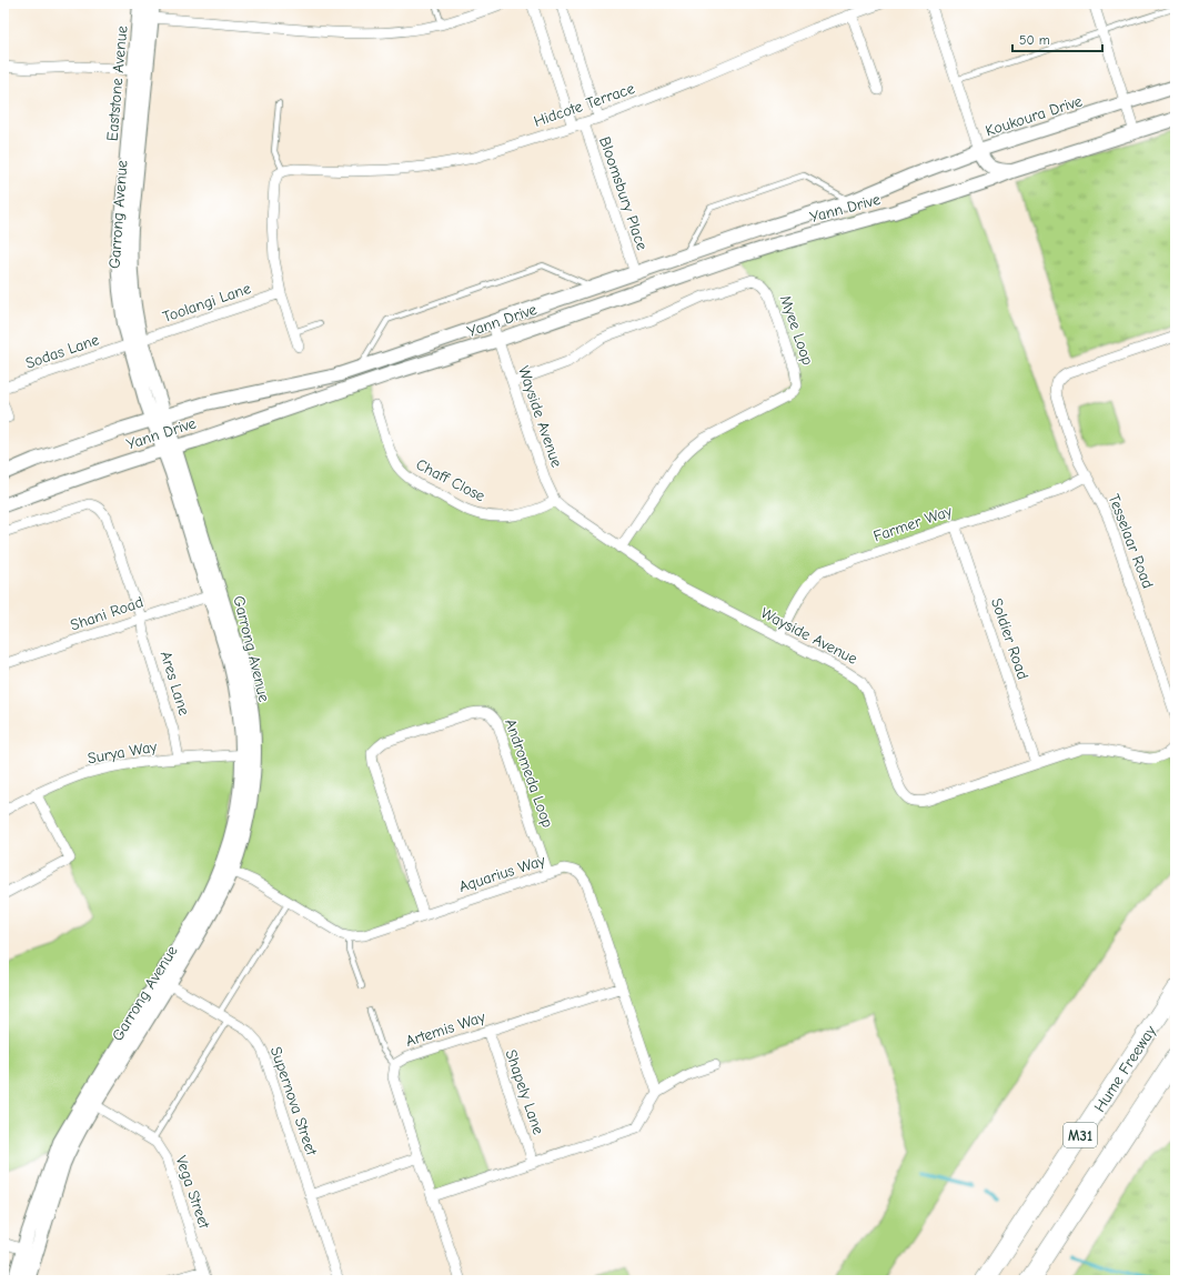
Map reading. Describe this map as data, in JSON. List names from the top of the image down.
{
  "streets": {
    "highway": ["Hume Freeway", "M31"],
    "street": [
      "Eaststone Avenue",
      "Hidcote Terrace",
      "Koukoura Drive",
      "Bloomsbury Place",
      "Yann Drive",
      "Garrong Avenue",
      "Toolangi Lane",
      "Myee Loop",
      "Sodas Lane",
      "Wayside Avenue",
      "Chaff Close",
      "Farmer Way",
      "Tesselaar Road",
      "Shani Road",
      "Soldier Road",
      "Ares Lane",
      "Surya Way",
      "Andromeda Loop",
      "Aquarius Way",
      "Artemis Way",
      "Shapely Lane",
      "Supernova Street",
      "Vega Street"
    ]
  },
  "crossings": [
    ["Eaststone Avenue", "Garrong Avenue"],
    ["Hidcote Terrace", "Bloomsbury Place"],
    ["Koukoura Drive", "Yann Drive"],
    ["Bloomsbury Place", "Yann Drive"],
    ["Yann Drive", "Garrong Avenue"],
    ["Yann Drive", "Wayside Avenue"],
    ["Garrong Avenue", "Toolangi Lane"],
    ["Garrong Avenue", "Sodas Lane"],
    ["Garrong Avenue", "Shani Road"],
    ["Garrong Avenue", "Surya Way"],
    ["Garrong Avenue", "Supernova Street"],
    ["Garrong Avenue", "Vega Street"],
    ["Toolangi Lane", "Sodas Lane"],
    ["Myee Loop", "Wayside Avenue"],
    ["Wayside Avenue", "Chaff Close"],
    ["Wayside Avenue", "Farmer Way"],
    ["Wayside Avenue", "Soldier Road"],
    ["Farmer Way", "Tesselaar Road"],
    ["Farmer Way", "Soldier Road"],
    ["Shani Road", "Ares Lane"],
    ["Ares Lane", "Surya Way"],
    ["Andromeda Loop", "Aquarius Way"],
    ["Aquarius Way", "Artemis Way"],
    ["Artemis Way", "Shapely Lane"]
  ],
  "scale_bar": "50 m"
}
